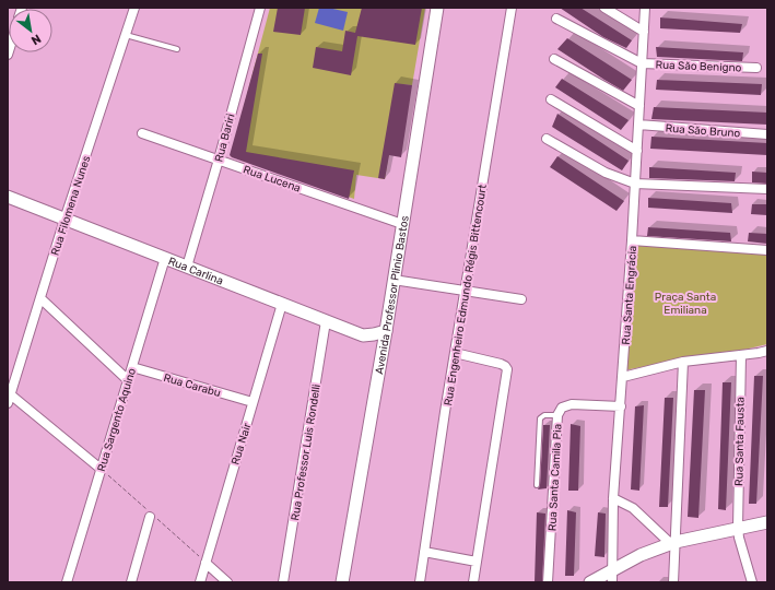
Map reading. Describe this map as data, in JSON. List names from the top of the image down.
{
  "streets": {
    "street": [
      "Rua São Benigno",
      "Rua São Bruno",
      "Rua Bariri",
      "Rua Lucena",
      "Rua Filomena Nunes",
      "Rua Carlina",
      "Avenida Professor Plinio Bastos",
      "Rua Engenheiro Edmundo Régis Bittencourt",
      "Rua Santa Engrácia",
      "Rua Carabu",
      "Rua Sargento Aquino",
      "Rua Santa Fausta",
      "Rua Nair",
      "Rua Professor Luis Rondelli",
      "Rua Santa Camila Pia"
    ]
  },
  "crossings": [
    ["Rua São Benigno", "Rua Santa Engrácia"],
    ["Rua São Bruno", "Rua Santa Engrácia"],
    ["Rua Bariri", "Rua Lucena"],
    ["Rua Bariri", "Rua Carlina"],
    ["Rua Lucena", "Avenida Professor Plinio Bastos"],
    ["Rua Filomena Nunes", "Rua Carlina"],
    ["Rua Carlina", "Avenida Professor Plinio Bastos"],
    ["Rua Carlina", "Rua Sargento Aquino"],
    ["Rua Carlina", "Rua Nair"],
    ["Rua Carlina", "Rua Professor Luis Rondelli"],
    ["Rua Santa Engrácia", "Rua Santa Camila Pia"],
    ["Rua Carabu", "Rua Sargento Aquino"],
    ["Rua Carabu", "Rua Nair"]
  ],
  "parks": ["Praça Santa Emiliana"],
  "north": "bottom right"
}
